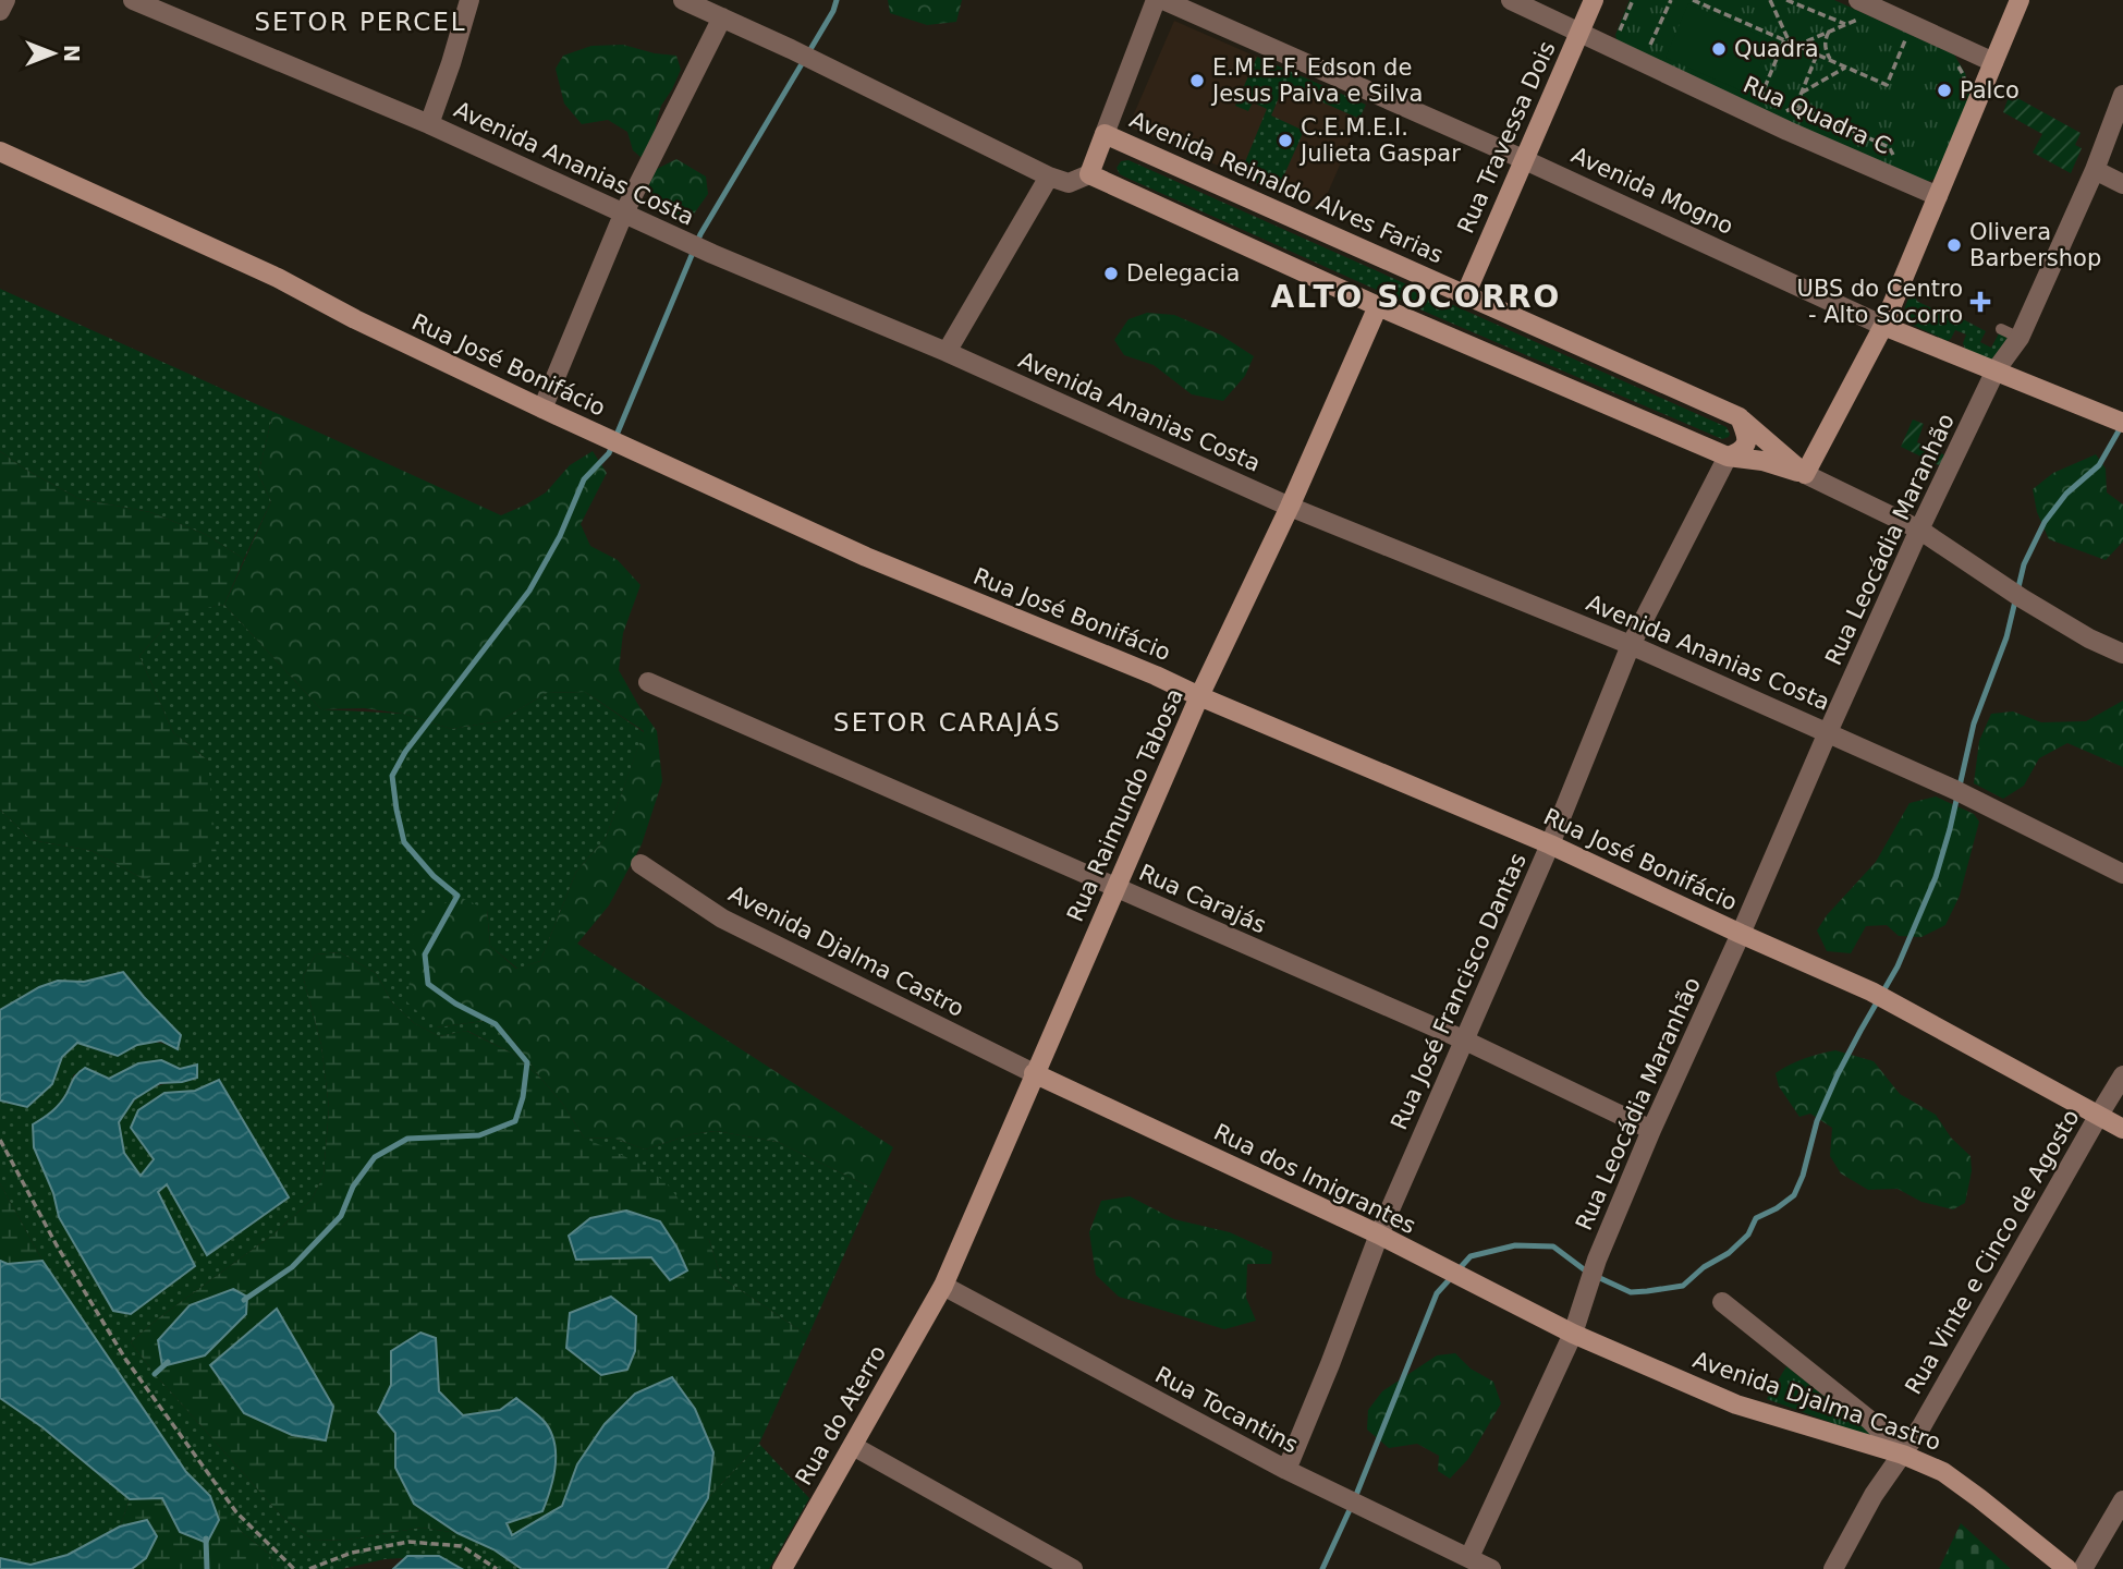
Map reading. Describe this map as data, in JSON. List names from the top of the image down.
{
  "streets": {
    "street": [
      "Rua Quadra C",
      "Rua Travessa Dois",
      "Avenida Ananias Costa",
      "Avenida Reinaldo Alves Farias",
      "Avenida Mogno",
      "Rua José Bonifácio",
      "Rua Leocádia Maranhão",
      "Rua Raimundo Tabosa",
      "Rua Carajás",
      "Avenida Djalma Castro",
      "Rua José Francisco Dantas",
      "Rua dos Imigrantes",
      "Rua Vinte e Cinco de Agosto",
      "Rua Tocantins",
      "Rua do Aterro"
    ]
  },
  "crossings": [
    ["Rua Quadra C", "Rua Travessa Dois"],
    ["Rua Travessa Dois", "Avenida Reinaldo Alves Farias"],
    ["Rua Travessa Dois", "Avenida Mogno"],
    ["Avenida Ananias Costa", "Rua Leocádia Maranhão"],
    ["Avenida Ananias Costa", "Rua Raimundo Tabosa"],
    ["Avenida Ananias Costa", "Rua José Francisco Dantas"],
    ["Avenida Reinaldo Alves Farias", "Rua Leocádia Maranhão"],
    ["Avenida Reinaldo Alves Farias", "Rua Raimundo Tabosa"],
    ["Avenida Reinaldo Alves Farias", "Rua José Francisco Dantas"],
    ["Avenida Mogno", "Rua Leocádia Maranhão"],
    ["Rua José Bonifácio", "Rua Leocádia Maranhão"],
    ["Rua José Bonifácio", "Rua Raimundo Tabosa"],
    ["Rua José Bonifácio", "Rua José Francisco Dantas"],
    ["Rua José Bonifácio", "Rua Vinte e Cinco de Agosto"],
    ["Rua Leocádia Maranhão", "Rua Carajás"],
    ["Rua Leocádia Maranhão", "Avenida Djalma Castro"],
    ["Rua Leocádia Maranhão", "Rua dos Imigrantes"],
    ["Rua Leocádia Maranhão", "Rua Tocantins"],
    ["Rua Raimundo Tabosa", "Rua Carajás"],
    ["Rua Raimundo Tabosa", "Avenida Djalma Castro"],
    ["Rua Raimundo Tabosa", "Rua dos Imigrantes"],
    ["Rua Raimundo Tabosa", "Rua Tocantins"],
    ["Rua Raimundo Tabosa", "Rua do Aterro"],
    ["Rua Carajás", "Rua José Francisco Dantas"],
    ["Avenida Djalma Castro", "Rua dos Imigrantes"],
    ["Avenida Djalma Castro", "Rua Vinte e Cinco de Agosto"],
    ["Rua José Francisco Dantas", "Rua dos Imigrantes"],
    ["Rua José Francisco Dantas", "Rua Tocantins"],
    ["Rua Tocantins", "Rua do Aterro"]
  ],
  "districts": ["SETOR PERCEL", "ALTO SOCORRO", "SETOR CARAJÁS"],
  "places": {
    "other": [
      "Quadra",
      "E.M.E.F. Edson de Jesus Paiva e Silva",
      "Palco",
      "C.E.M.E.I. Julieta Gaspar",
      "Olivera Barbershop",
      "Delegacia"
    ],
    "health": ["UBS do Centro - Alto Socorro"]
  },
  "north": "right"
}
